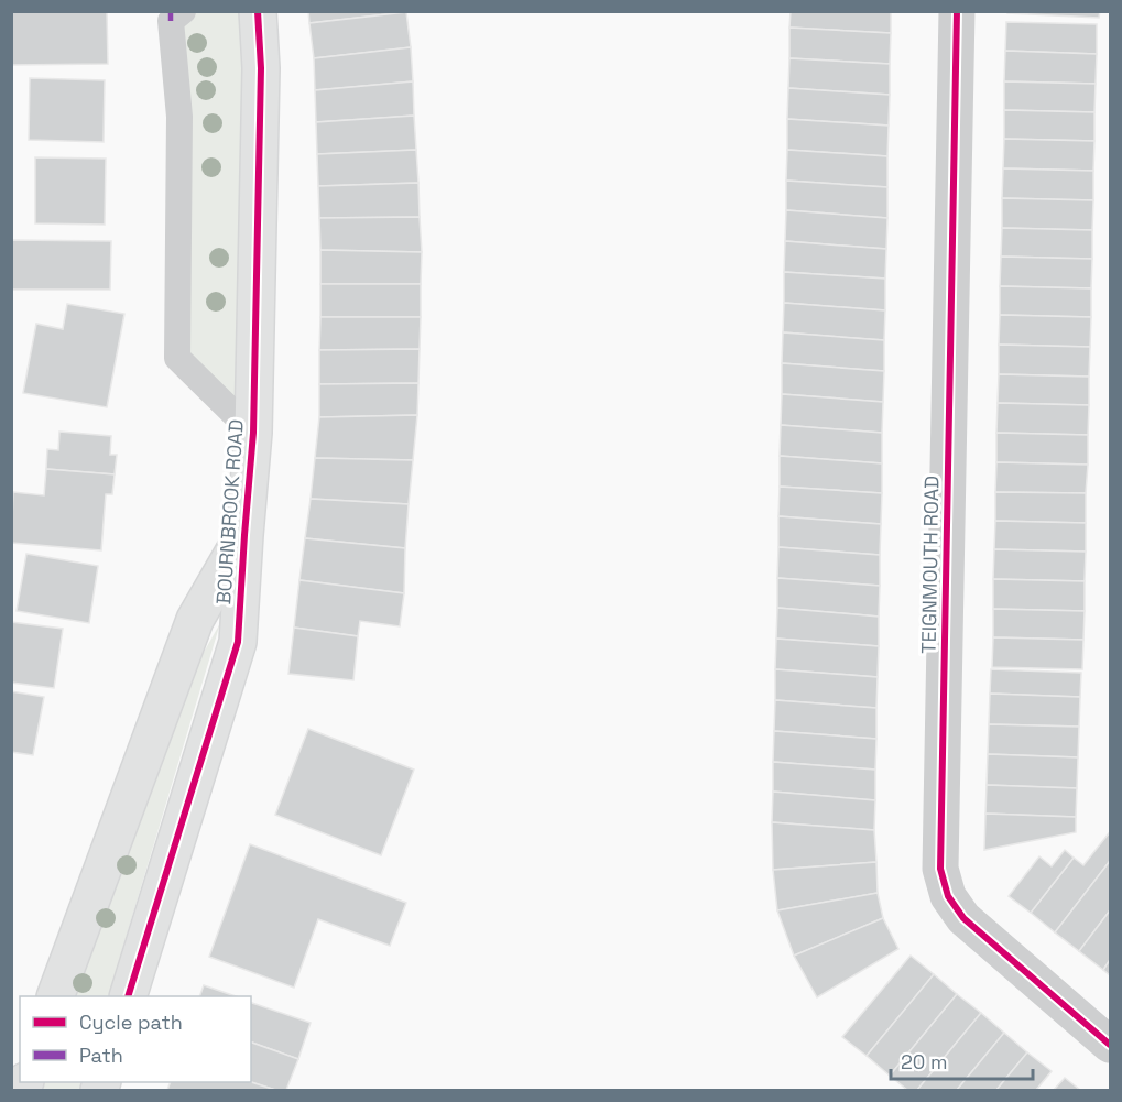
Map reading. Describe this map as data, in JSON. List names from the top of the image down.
{
  "streets": {
    "street": ["BOURNBROOK ROAD", "TEIGNMOUTH ROAD"]
  },
  "legend": ["Cycle path", "Path"],
  "scale_bar": "20 m"
}
